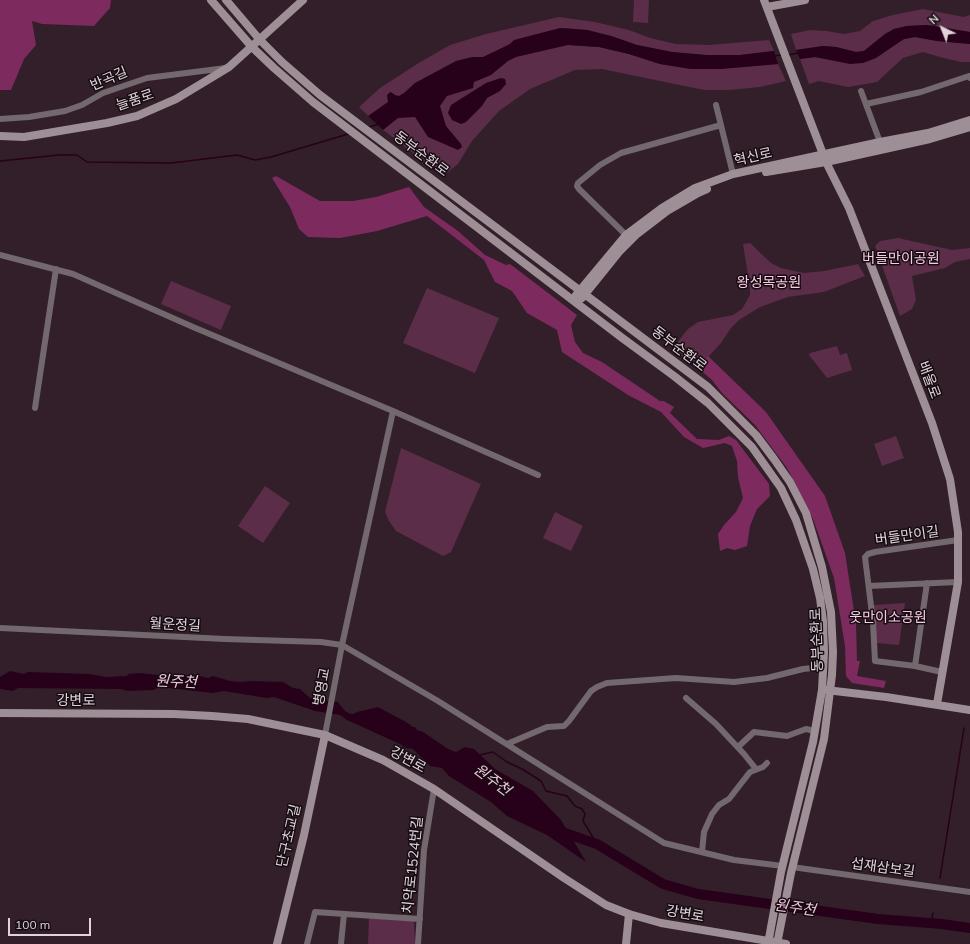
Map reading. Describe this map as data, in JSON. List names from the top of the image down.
{
  "streets": {
    "street": [
      "반곡길",
      "늘품로",
      "동부순환로",
      "혁신로",
      "배울로",
      "버들만이길",
      "월운정길",
      "병영교",
      "강변로",
      "단구초교길",
      "치악로1524번길",
      "섭재삼보길"
    ]
  },
  "crossings": [
    ["반곡길", "늘품로"],
    ["늘품로", "동부순환로"],
    ["동부순환로", "혁신로"],
    ["동부순환로", "강변로"],
    ["동부순환로", "섭재삼보길"],
    ["혁신로", "배울로"],
    ["배울로", "버들만이길"],
    ["월운정길", "병영교"],
    ["병영교", "강변로"],
    ["병영교", "단구초교길"],
    ["강변로", "단구초교길"],
    ["강변로", "치악로1524번길"]
  ],
  "water": ["원주천"],
  "parks": ["버들만이공원", "왕성목공원", "웃만이소공원"],
  "scale_bar": "100 m",
  "north": "top left"
}
